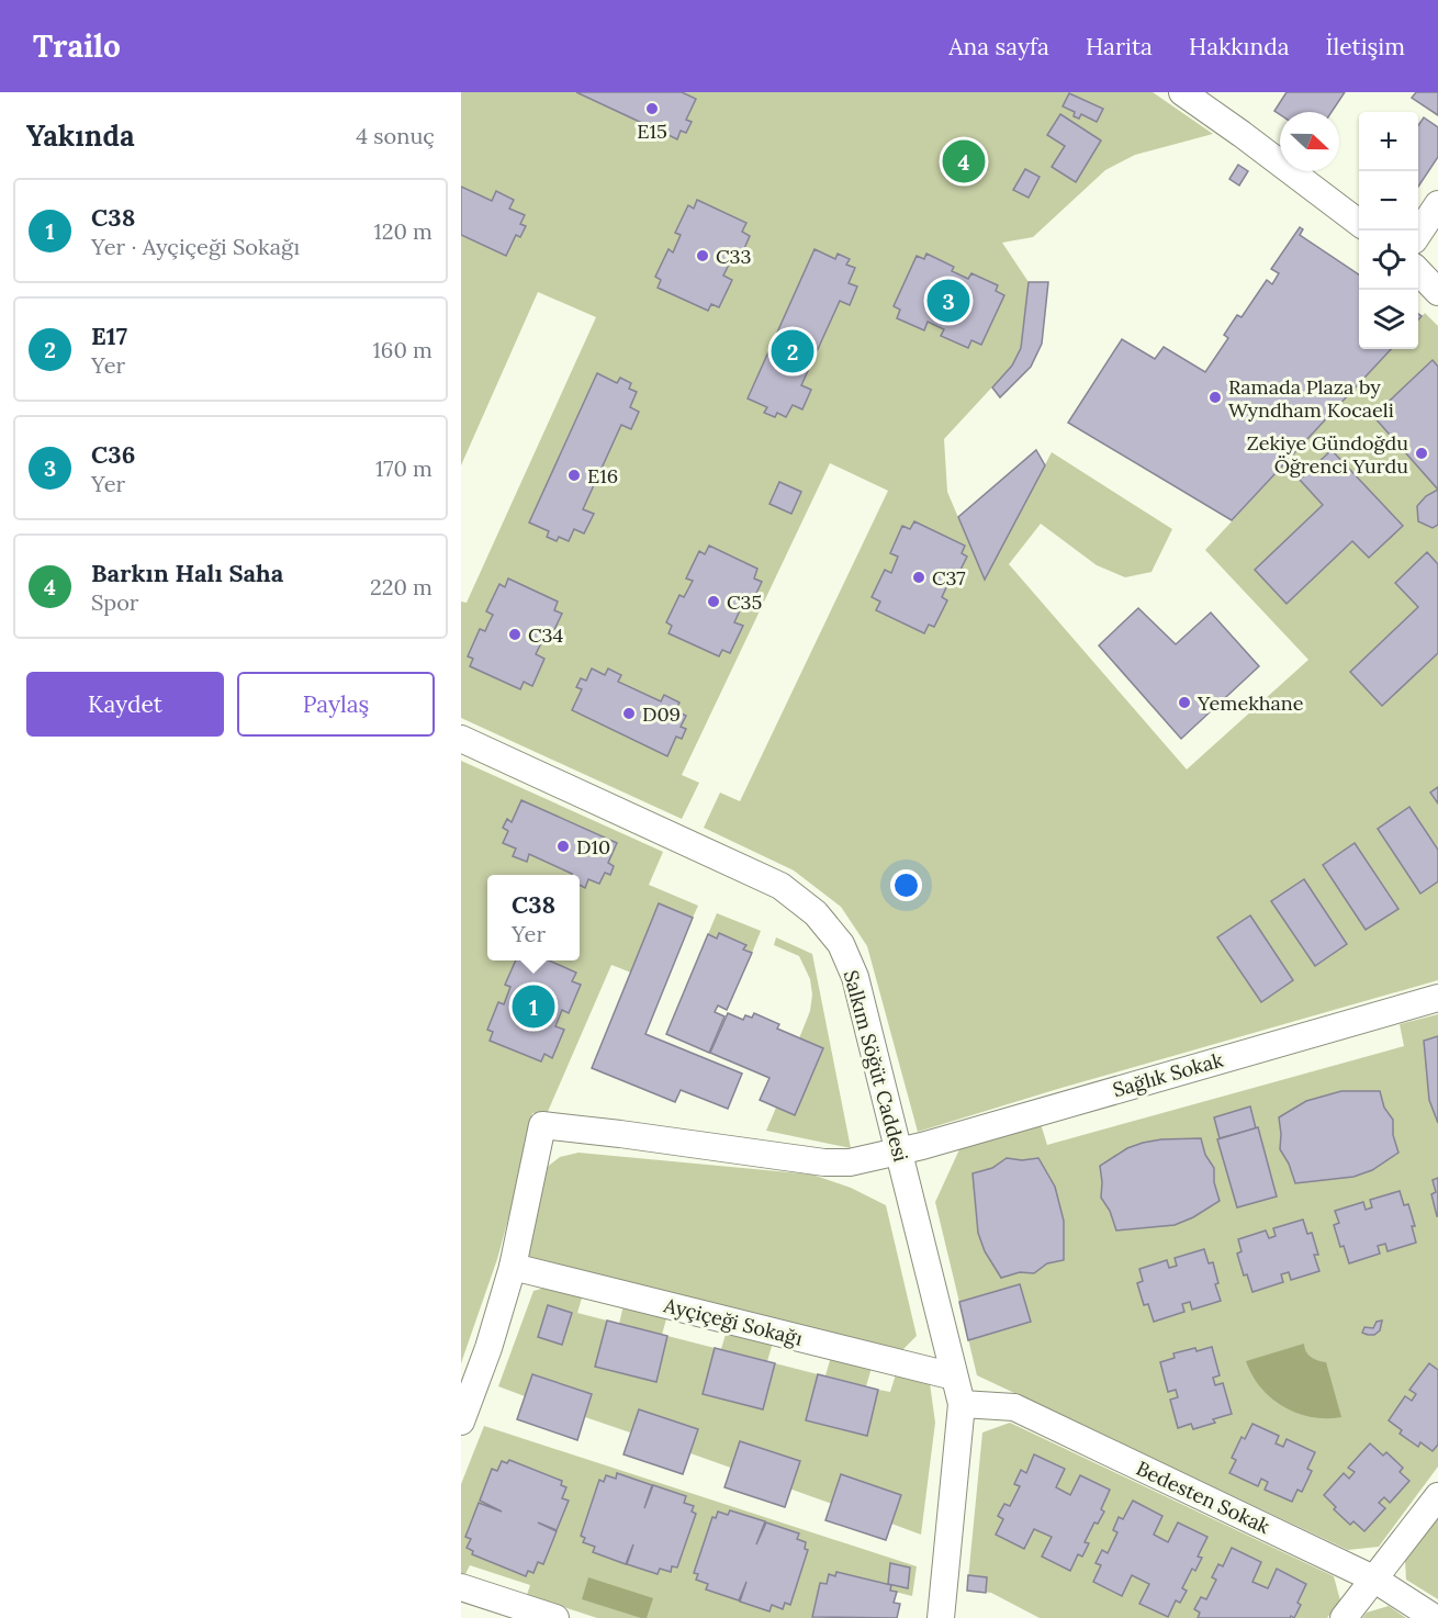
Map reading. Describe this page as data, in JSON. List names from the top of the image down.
{
  "streets": {
    "street": [
      "Salkım Söğüt Caddesi",
      "Sağlık Sokak",
      "Ayçiçeği Sokağı",
      "Bedesten Sokak"
    ]
  },
  "crossings": [
    ["Salkım Söğüt Caddesi", "Sağlık Sokak"],
    ["Salkım Söğüt Caddesi", "Ayçiçeği Sokağı"],
    ["Salkım Söğüt Caddesi", "Bedesten Sokak"],
    ["Sağlık Sokak", "Ayçiçeği Sokağı"]
  ],
  "places": [
    "E15",
    "C33",
    "Ramada Plaza by Wyndham Kocaeli",
    "Zekiye Gündoğdu Öğrenci Yurdu",
    "E16",
    "C37",
    "C35",
    "C34",
    "Yemekhane",
    "D09",
    "D10"
  ],
  "north": "right",
  "page": {
    "header": "Trailo",
    "nav": [
      "Ana sayfa",
      "Harita",
      "Hakkında",
      "İletişim"
    ],
    "heading": ["Yakında", "4 sonuç"],
    "map_buttons": ["+", "−"],
    "pins": [
      "4",
      "3",
      "2",
      "1"
    ],
    "list": [
      {
        "mark": "1",
        "name": "C38",
        "note": "Yer · Ayçiçeği Sokağı",
        "value": "120 m"
      },
      {
        "mark": "2",
        "name": "E17",
        "note": "Yer",
        "value": "160 m"
      },
      {
        "mark": "3",
        "name": "C36",
        "note": "Yer",
        "value": "170 m"
      },
      {
        "mark": "4",
        "name": "Barkın Halı Saha",
        "note": "Spor",
        "value": "220 m"
      }
    ],
    "buttons": ["Kaydet", "Paylaş"],
    "popup": ["C38", "Yer"]
  }
}
